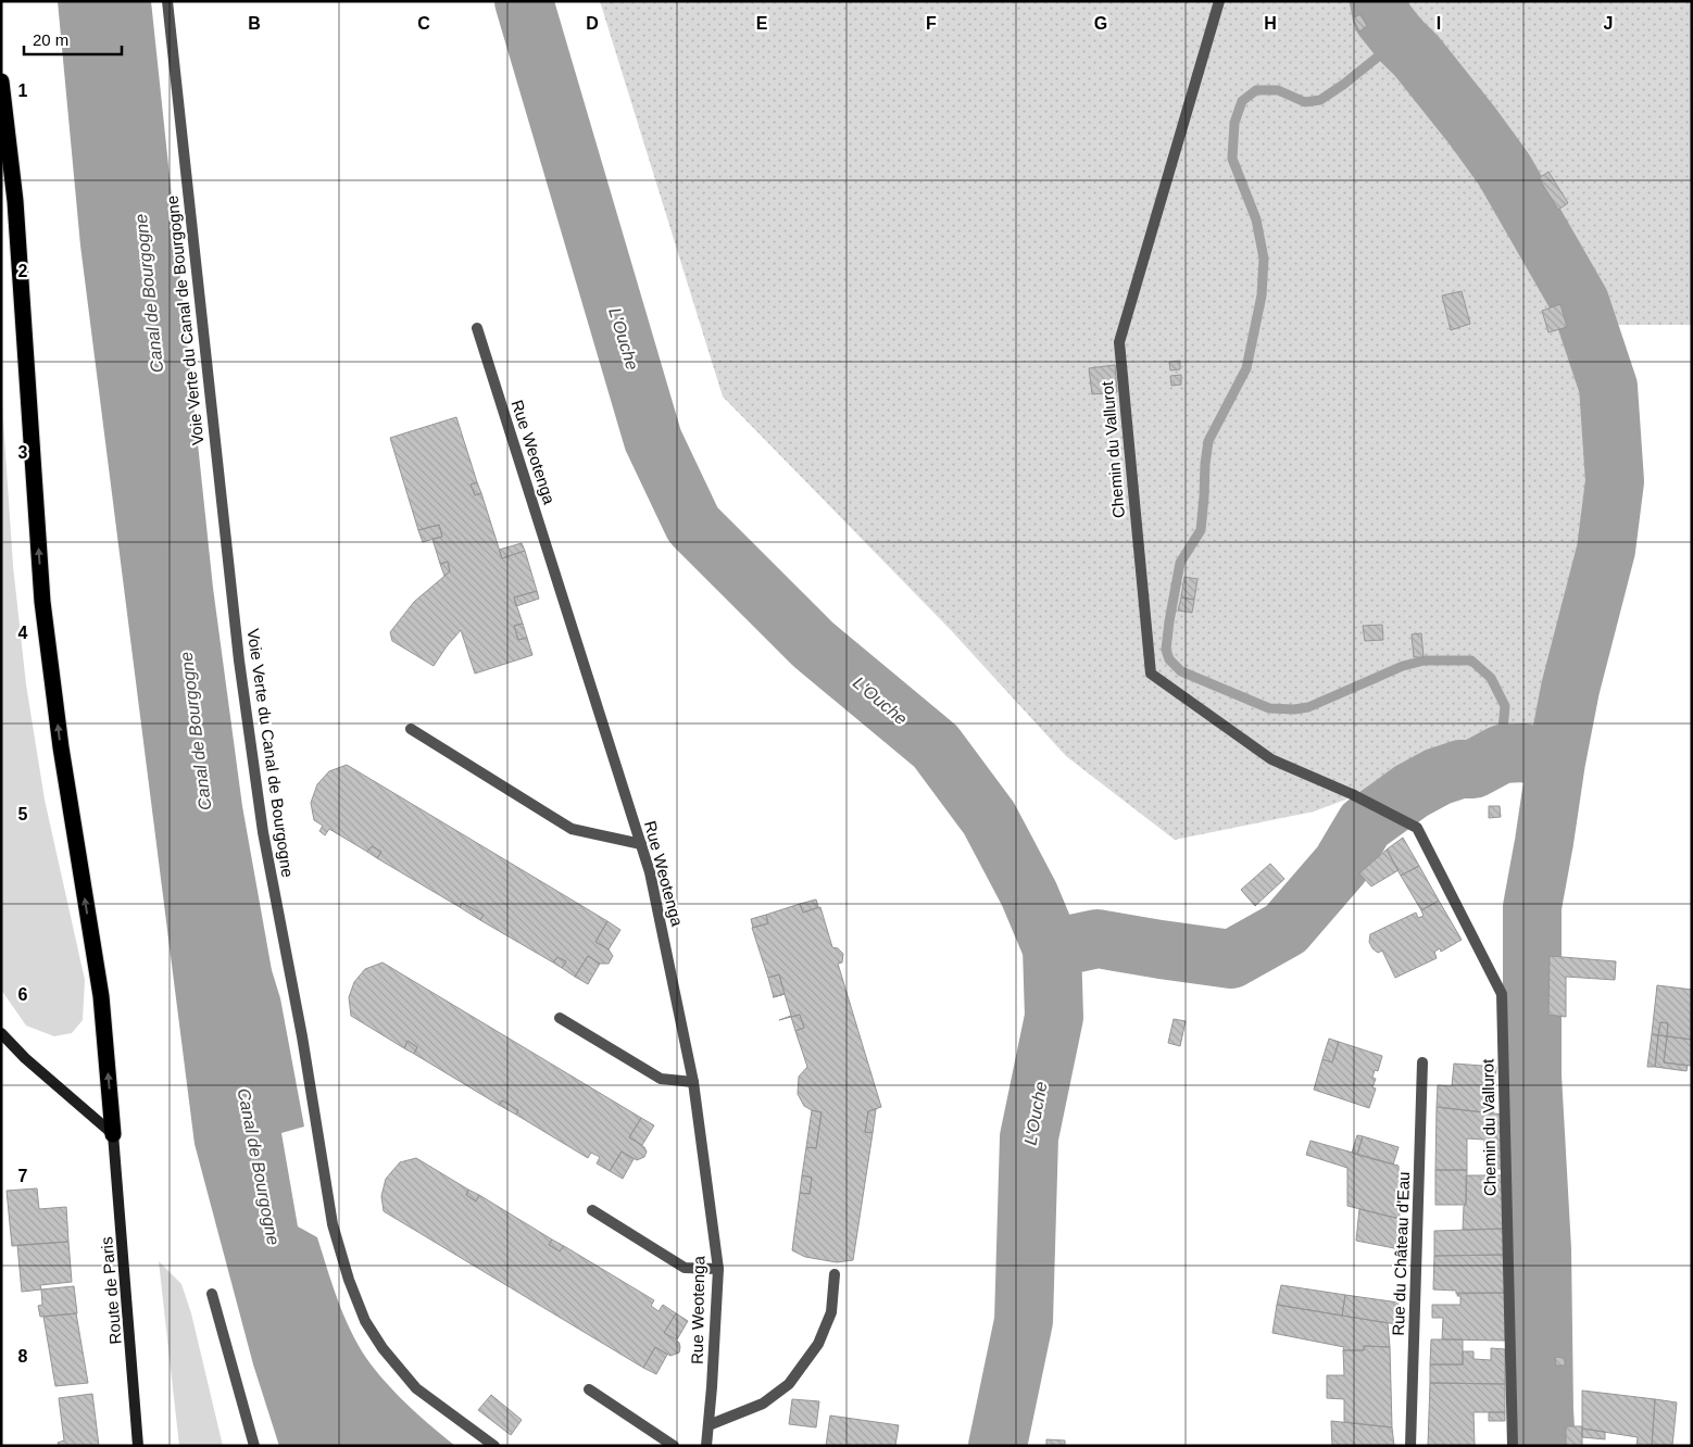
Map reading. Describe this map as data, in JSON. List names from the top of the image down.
{
  "streets": {
    "main road": ["Route de Paris"],
    "street": [
      "Voie Verte du Canal de Bourgogne",
      "Chemin du Vallurot",
      "Rue Weotenga",
      "Rue du Château d'Eau"
    ]
  },
  "water": ["Canal de Bourgogne", "L'Ouche"],
  "scale_bar": "20 m",
  "grid": {
    "columns": [
      "B",
      "C",
      "D",
      "E",
      "F",
      "G",
      "H",
      "I",
      "J"
    ],
    "rows": [
      "1",
      "2",
      "3",
      "4",
      "5",
      "6",
      "7",
      "8"
    ]
  }
}
